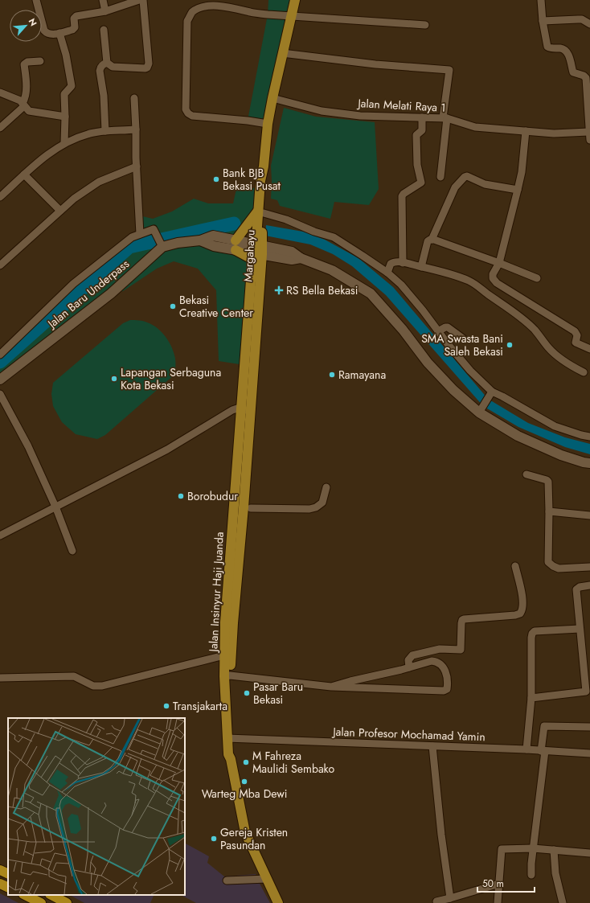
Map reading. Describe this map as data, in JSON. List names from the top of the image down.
{
  "streets": {
    "main road": ["Margahayu", "Jalan Insinyur Haji Juanda"],
    "street": ["Jalan Melati Raya 1", "Jalan Baru Underpass", "Jalan Profesor Mochamad Yamin"]
  },
  "crossings": [
    ["Margahayu", "Jalan Baru Underpass"],
    ["Margahayu", "Jalan Insinyur Haji Juanda"],
    ["Jalan Baru Underpass", "Jalan Insinyur Haji Juanda"],
    ["Jalan Insinyur Haji Juanda", "Jalan Profesor Mochamad Yamin"]
  ],
  "places": {
    "other": [
      "Bank BJB Bekasi Pusat",
      "Bekasi Creative Center",
      "SMA Swasta Bani Saleh Bekasi",
      "Ramayana",
      "Lapangan Serbaguna Kota Bekasi",
      "Borobudur",
      "Pasar Baru Bekasi",
      "Transjakarta",
      "M Fahreza Maulidi Sembako",
      "Warteg Mba Dewi",
      "Gereja Kristen Pasundan"
    ],
    "health": ["RS Bella Bekasi"]
  },
  "scale_bar": "50 m",
  "north": "top right"
}
